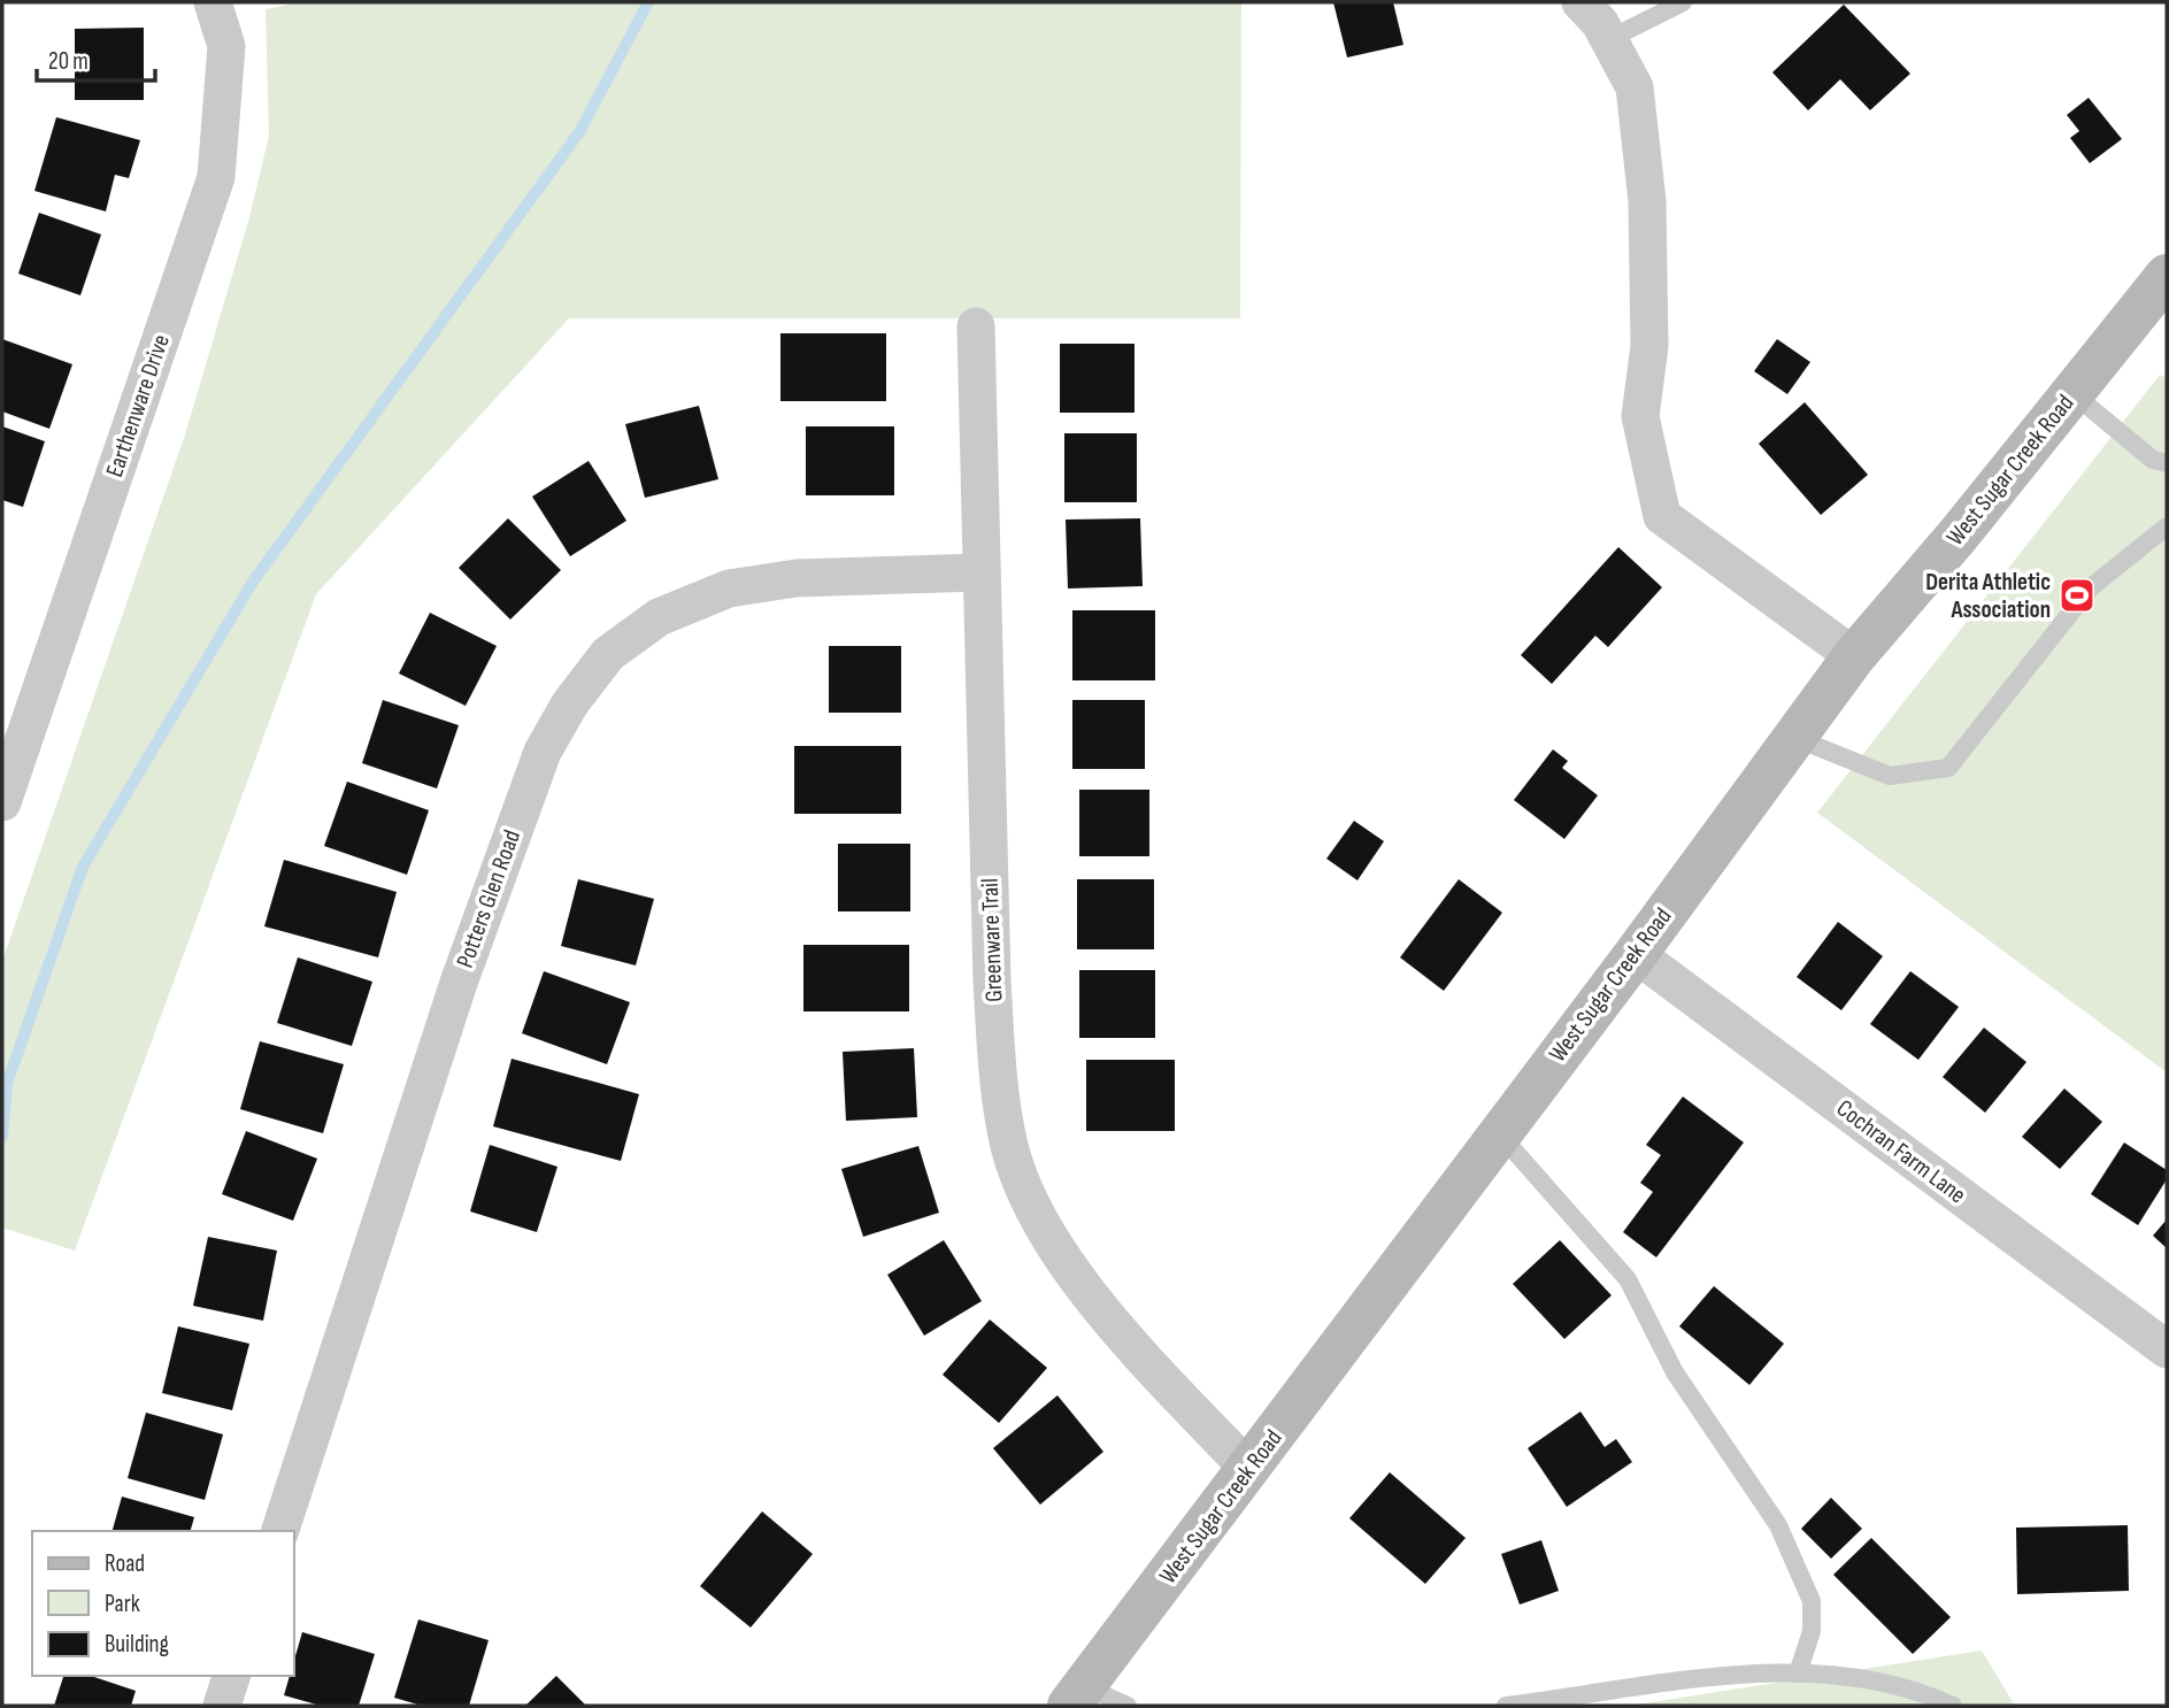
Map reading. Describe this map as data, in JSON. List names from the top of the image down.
{
  "streets": {
    "main road": ["West Sugar Creek Road"],
    "street": [
      "Earthenware Drive",
      "Potters Glen Road",
      "Greenware Trail",
      "Cochran Farm Lane"
    ]
  },
  "crossings": [
    ["West Sugar Creek Road", "Greenware Trail"],
    ["West Sugar Creek Road", "Cochran Farm Lane"],
    ["Potters Glen Road", "Greenware Trail"]
  ],
  "places": {
    "sports": ["Derita Athletic Association"]
  },
  "legend": ["Road", "Park", "Building"],
  "scale_bar": "20 m"
}
